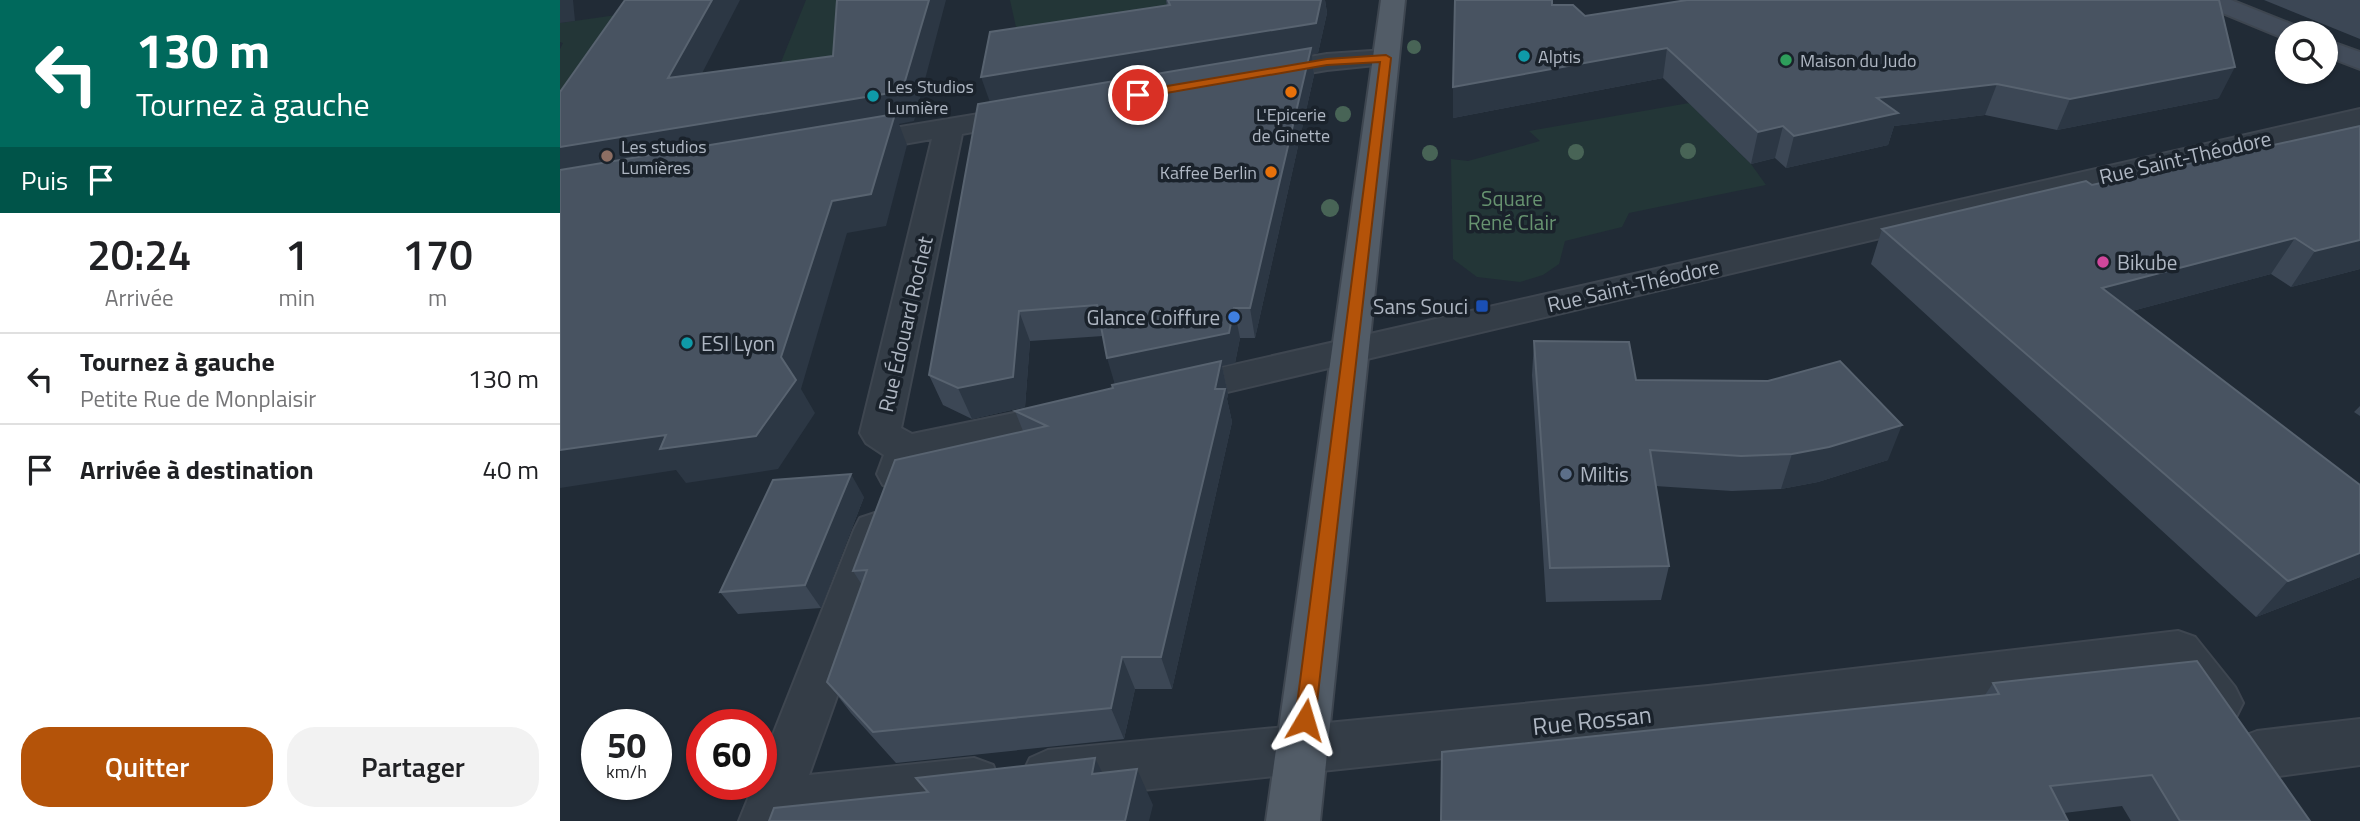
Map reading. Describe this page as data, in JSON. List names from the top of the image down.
{
  "streets": {
    "street": ["Rue Saint-Théodore", "Rue Édouard Rochet", "Rue Rossan"]
  },
  "parks": ["Square René Clair"],
  "places": {
    "other": [
      "Alptis",
      "Maison du Judo",
      "L'Epicerie de Ginette",
      "Les Studios Lumière",
      "Les studios Lumières",
      "Kaffee Berlin",
      "Bikube",
      "Glance Coiffure",
      "ESI Lyon",
      "Miltis"
    ],
    "transit": ["Sans Souci"]
  },
  "page": {
    "turn": ["130 m", "Tournez à gauche"],
    "then": "Puis",
    "eta": [
      "20:24",
      "Arrivée",
      "1",
      "min",
      "170",
      "m"
    ],
    "list": [
      {
        "name": "Tournez à gauche",
        "note": "Petite Rue de Monplaisir",
        "value": "130 m"
      },
      {
        "name": "Arrivée à destination",
        "value": "40 m"
      }
    ],
    "speed": "50 km/h",
    "limit": "60",
    "buttons": ["Quitter", "Partager"]
  }
}
